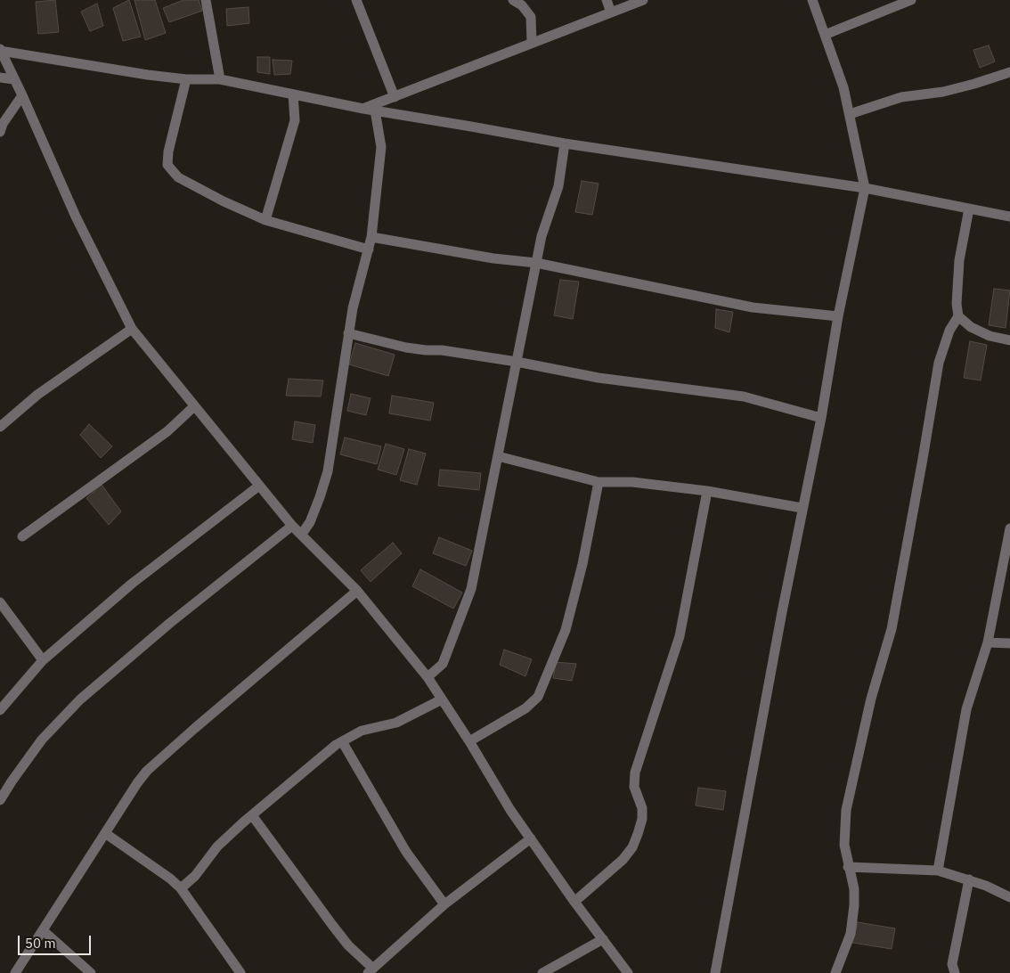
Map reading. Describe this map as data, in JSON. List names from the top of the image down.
{
  "scale_bar": "50 m"
}
